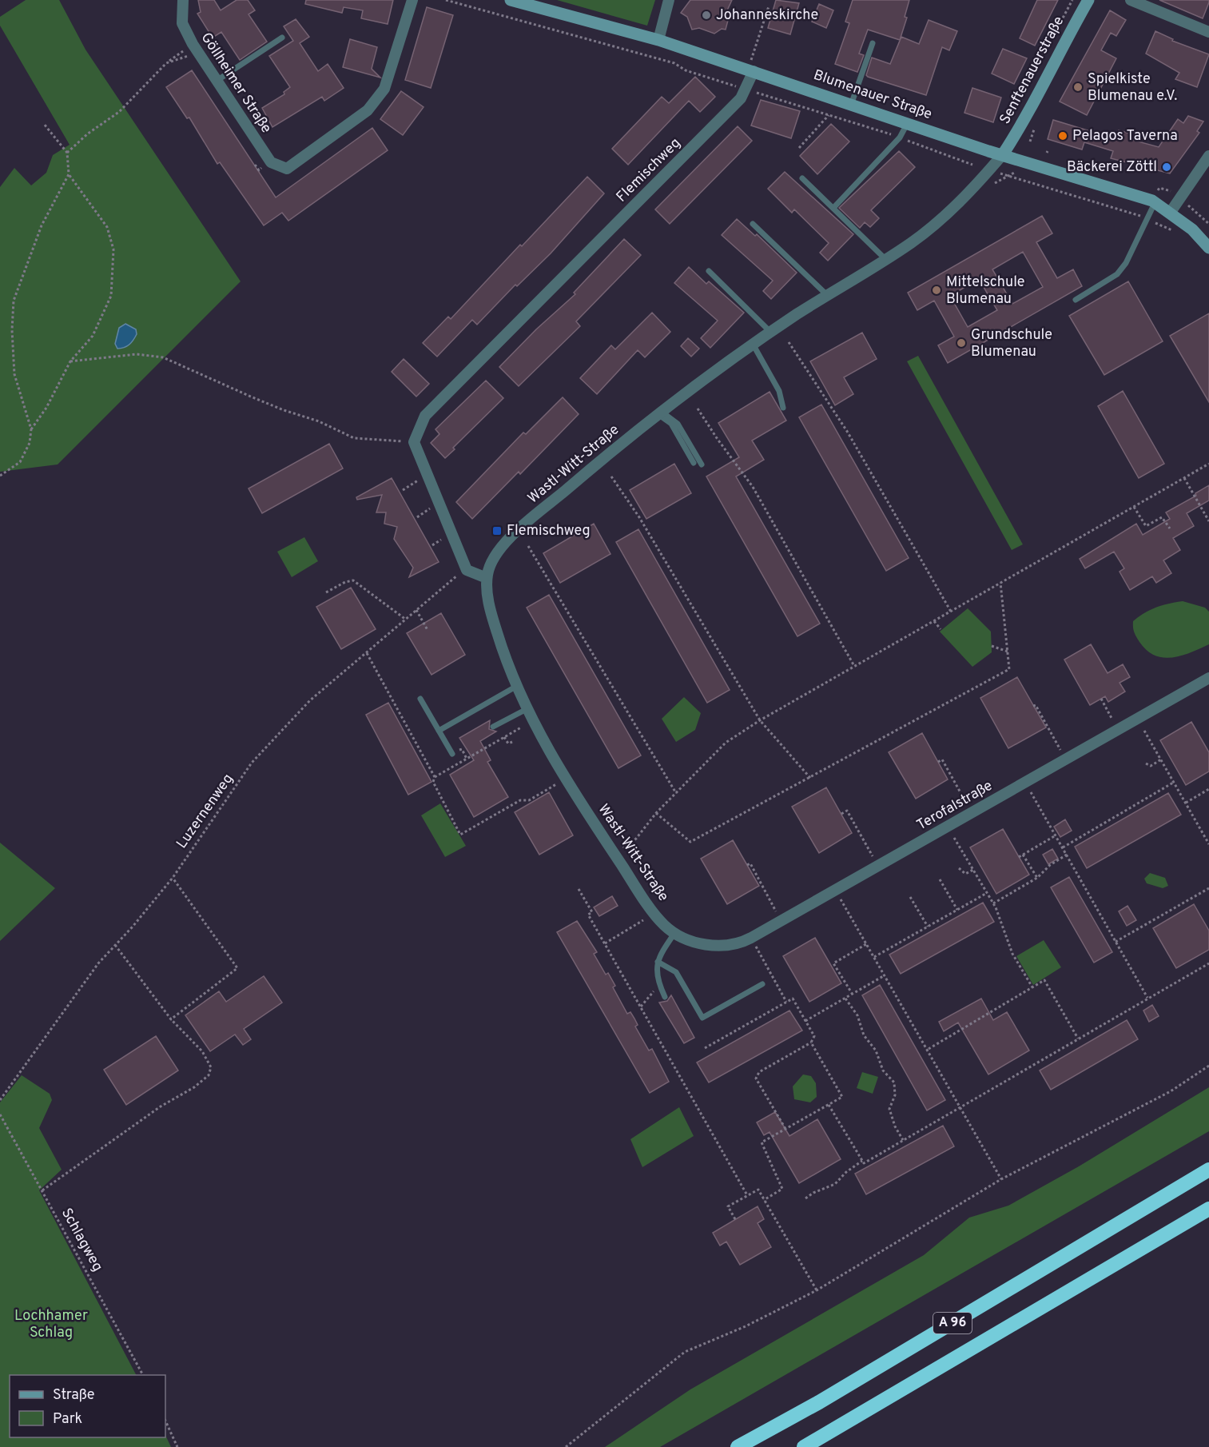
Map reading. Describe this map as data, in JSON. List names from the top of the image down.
{
  "streets": {
    "highway": ["A 96"],
    "street": [
      "Senftenauerstraße",
      "Göllheimer Straße",
      "Blumenauer Straße",
      "Flemischweg",
      "Wastl-Witt-Straße",
      "Terofalstraße"
    ],
    "path": ["Luzernenweg", "Schlagweg"]
  },
  "crossings": [
    ["Senftenauerstraße", "Blumenauer Straße"],
    ["Senftenauerstraße", "Wastl-Witt-Straße"],
    ["Blumenauer Straße", "Flemischweg"],
    ["Blumenauer Straße", "Wastl-Witt-Straße"],
    ["Wastl-Witt-Straße", "Terofalstraße"]
  ],
  "parks": ["Lochhamer Schlag"],
  "places": {
    "other": [
      "Johanneskirche",
      "Spielkiste Blumenau e.V.",
      "Pelagos Taverna",
      "Bäckerei Zöttl",
      "Mittelschule Blumenau",
      "Grundschule Blumenau"
    ],
    "transit": ["Flemischweg"]
  },
  "legend": ["Straße", "Park"]
}
